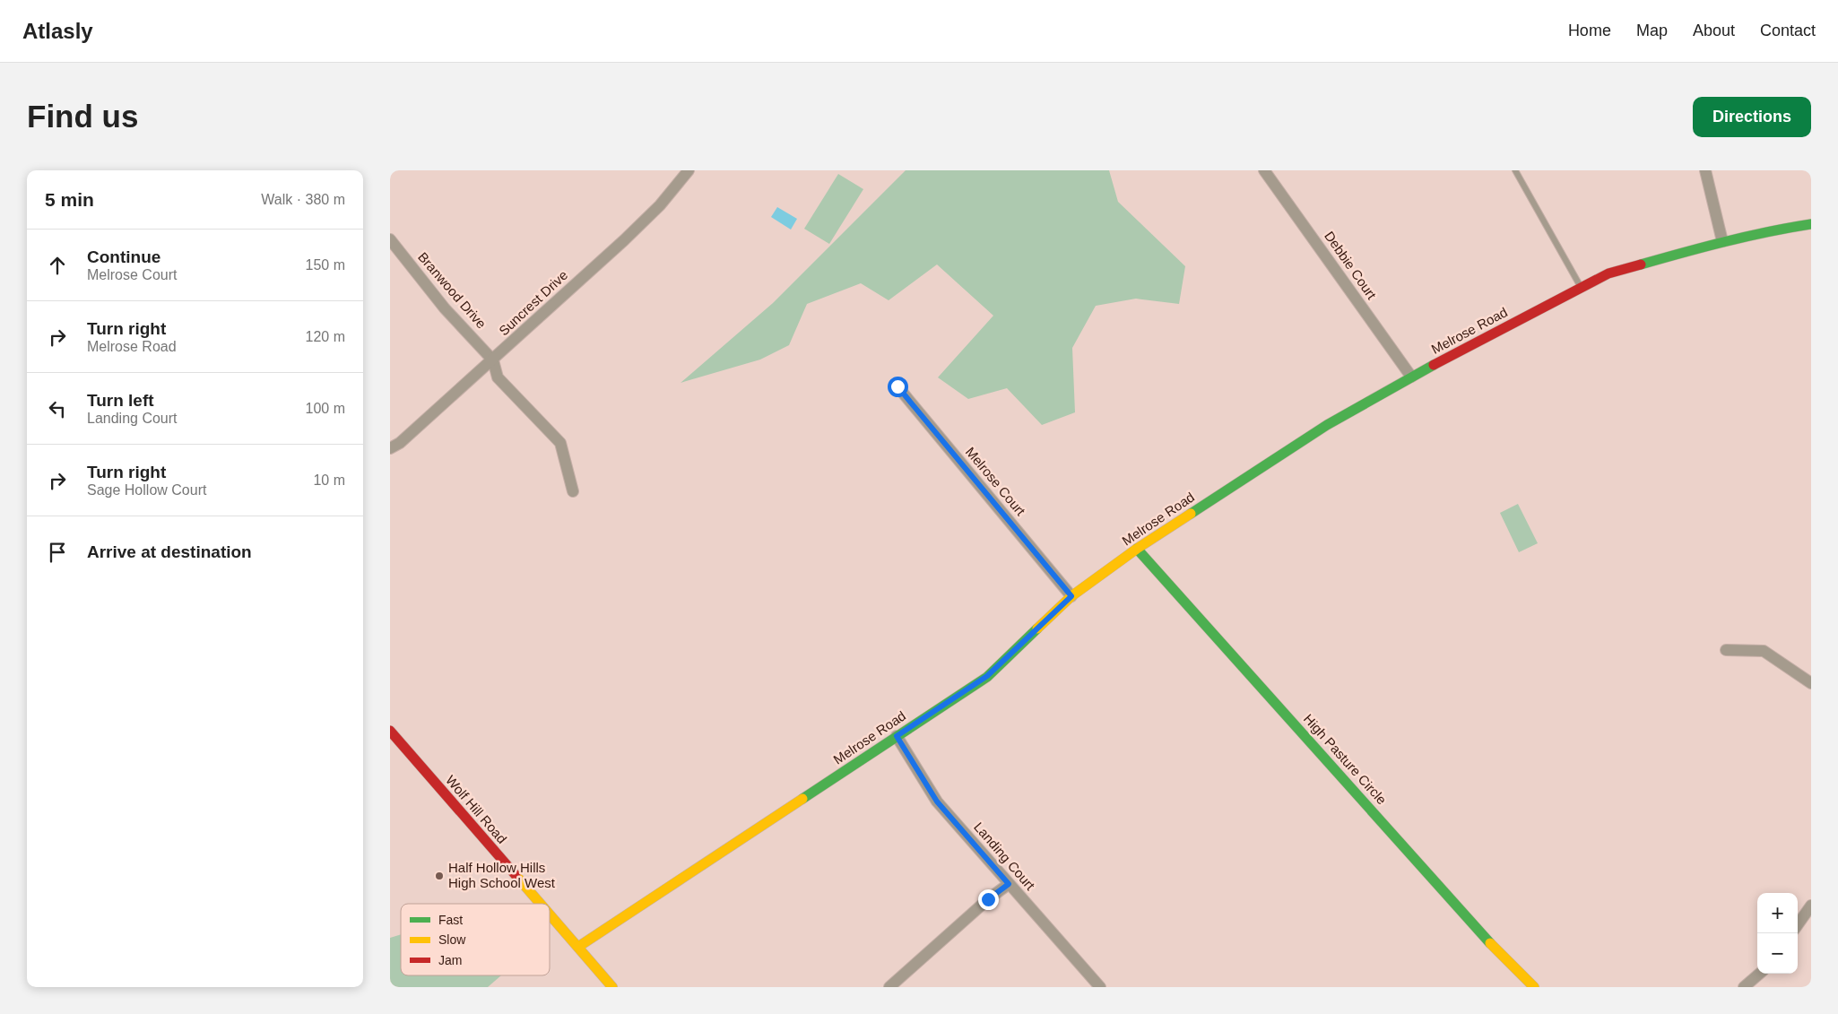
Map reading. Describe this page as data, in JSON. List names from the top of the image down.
{
  "streets": {
    "street": [
      "Debbie Court",
      "Branwood Drive",
      "Suncrest Drive",
      "Melrose Road",
      "Melrose Court",
      "High Pasture Circle",
      "Wolf Hill Road",
      "Landing Court"
    ]
  },
  "crossings": [
    ["Debbie Court", "Melrose Road"],
    ["Branwood Drive", "Suncrest Drive"],
    ["Melrose Road", "Melrose Court"],
    ["Melrose Road", "High Pasture Circle"],
    ["Melrose Road", "Wolf Hill Road"],
    ["Melrose Road", "Landing Court"]
  ],
  "places": ["Half Hollow Hills High School West"],
  "legend": ["Fast", "Slow", "Jam"],
  "page": {
    "header": "Atlasly",
    "nav": [
      "Home",
      "Map",
      "About",
      "Contact"
    ],
    "buttons": "Directions",
    "title": "Find us",
    "heading": ["5 min", "Walk · 380 m"],
    "list": [
      ["Continue", "Melrose Court", "150 m"],
      ["Turn right", "Melrose Road", "120 m"],
      ["Turn left", "Landing Court", "100 m"],
      ["Turn right", "Sage Hollow Court", "10 m"],
      "Arrive at destination"
    ],
    "map_buttons": ["+", "−"]
  }
}
